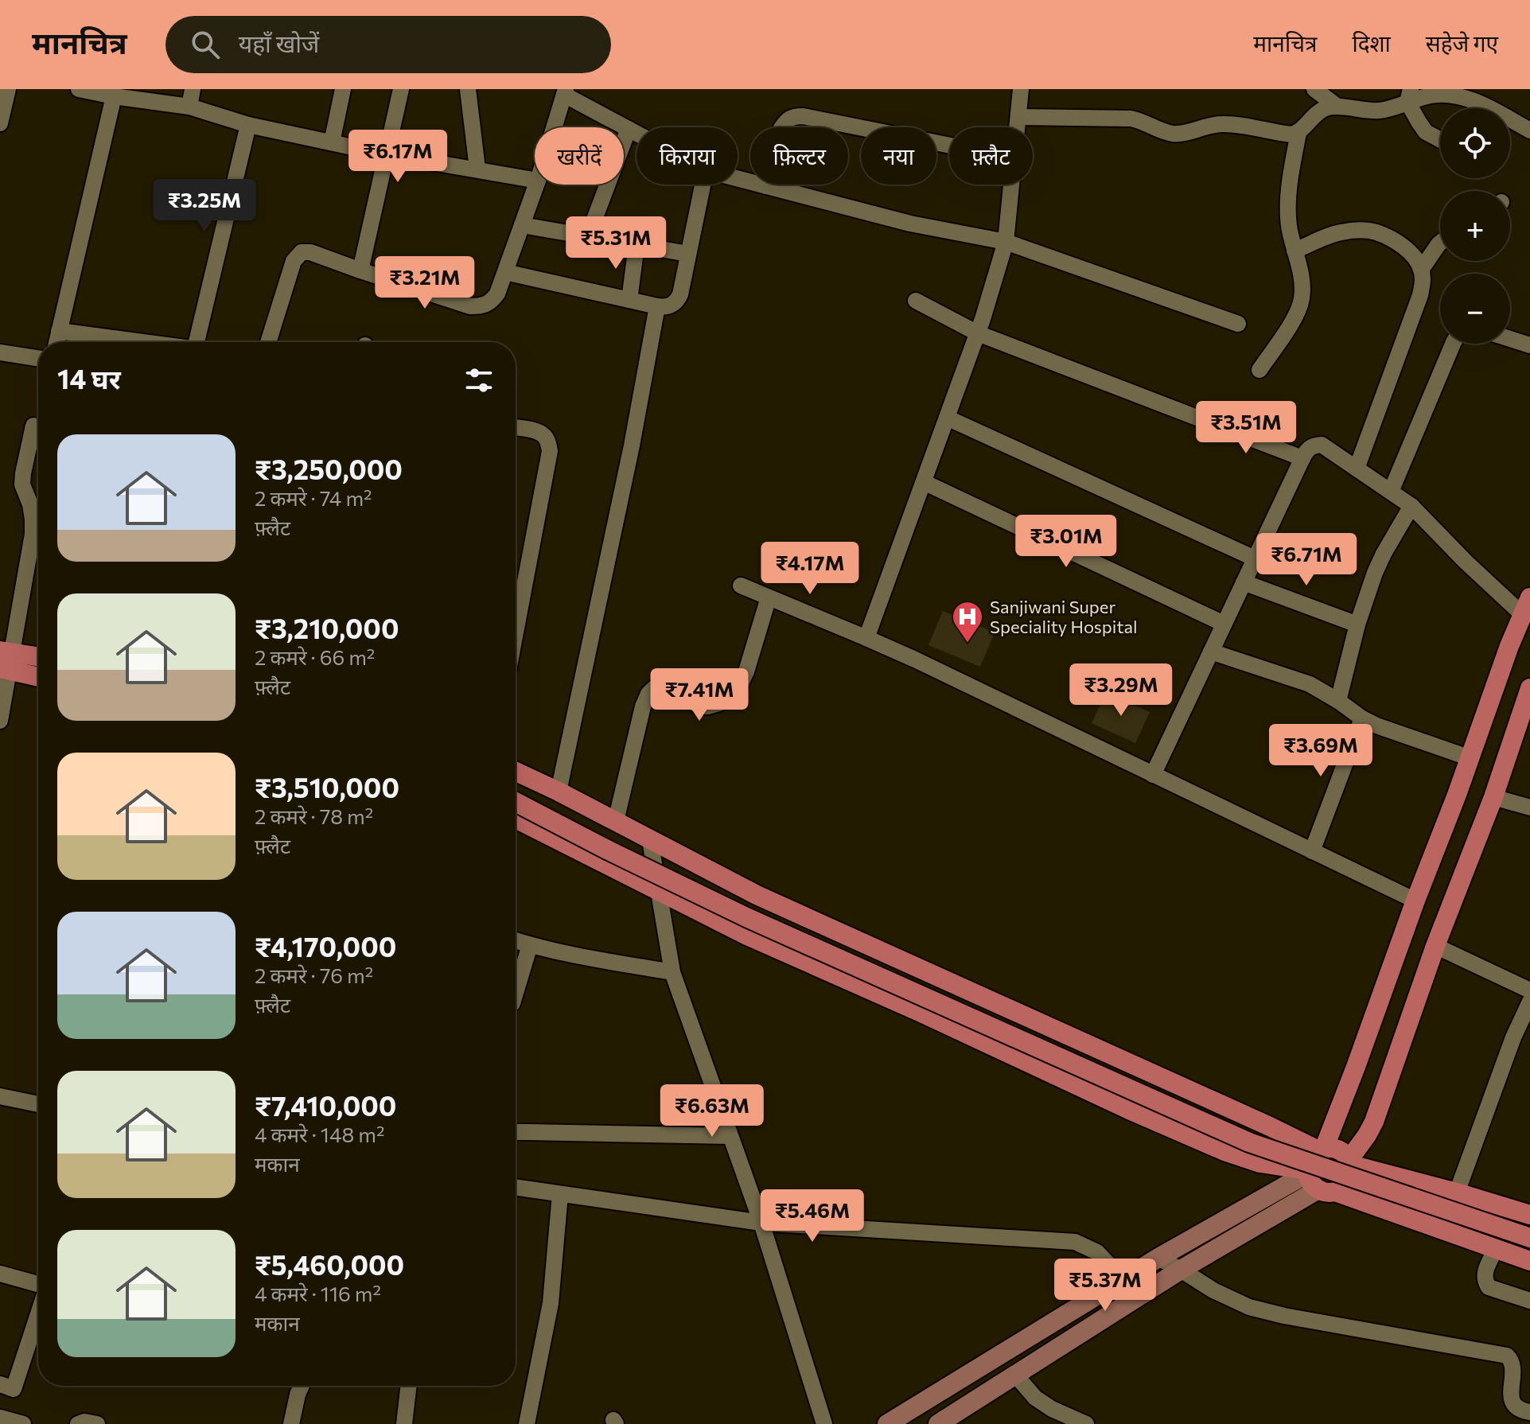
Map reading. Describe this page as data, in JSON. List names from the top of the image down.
{
  "places": {
    "hospital": ["Sanjiwani Super Speciality Hospital"]
  },
  "page": {
    "header": "मानचित्र",
    "search": "यहाँ खोजें",
    "nav": ["मानचित्र", "दिशा", "सहेजे गए"],
    "map_buttons": ["+", "−"],
    "chip": [
      "खरीदें",
      "किराया",
      "फ़िल्टर",
      "नया",
      "फ़्लैट"
    ],
    "price": [
      "₹6.17M",
      "₹3.25M",
      "₹5.31M",
      "₹3.21M",
      "₹3.51M",
      "₹3.01M",
      "₹6.71M",
      "₹4.17M",
      "₹3.29M",
      "₹7.41M",
      "₹3.69M",
      "₹6.63M",
      "₹5.46M",
      "₹5.37M"
    ],
    "heading": "14 घर",
    "list": [
      {
        "name": "₹3,250,000",
        "note": "2 कमरे · 74 m² · फ़्लैट"
      },
      {
        "name": "₹3,210,000",
        "note": "2 कमरे · 66 m² · फ़्लैट"
      },
      {
        "name": "₹3,510,000",
        "note": "2 कमरे · 78 m² · फ़्लैट"
      },
      {
        "name": "₹4,170,000",
        "note": "2 कमरे · 76 m² · फ़्लैट"
      },
      {
        "name": "₹7,410,000",
        "note": "4 कमरे · 148 m² · मकान"
      },
      {
        "name": "₹5,460,000",
        "note": "4 कमरे · 116 m² · मकान"
      }
    ]
  }
}
